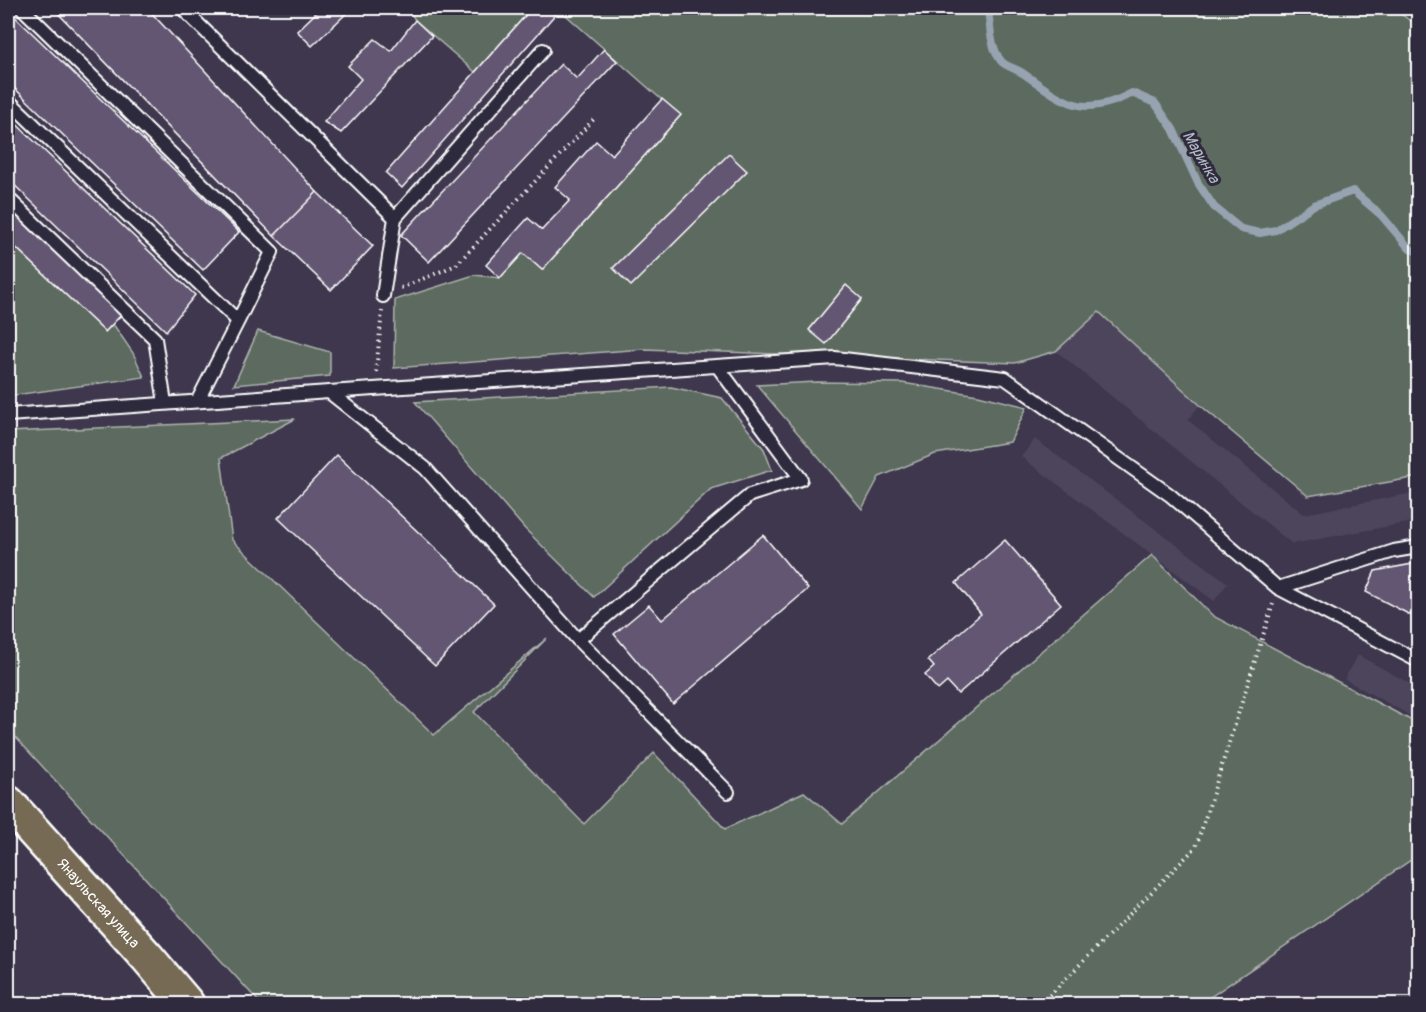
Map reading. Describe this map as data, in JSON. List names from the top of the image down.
{
  "streets": {
    "main road": ["Янаульская улица"]
  },
  "water": ["Маринка"]
}
